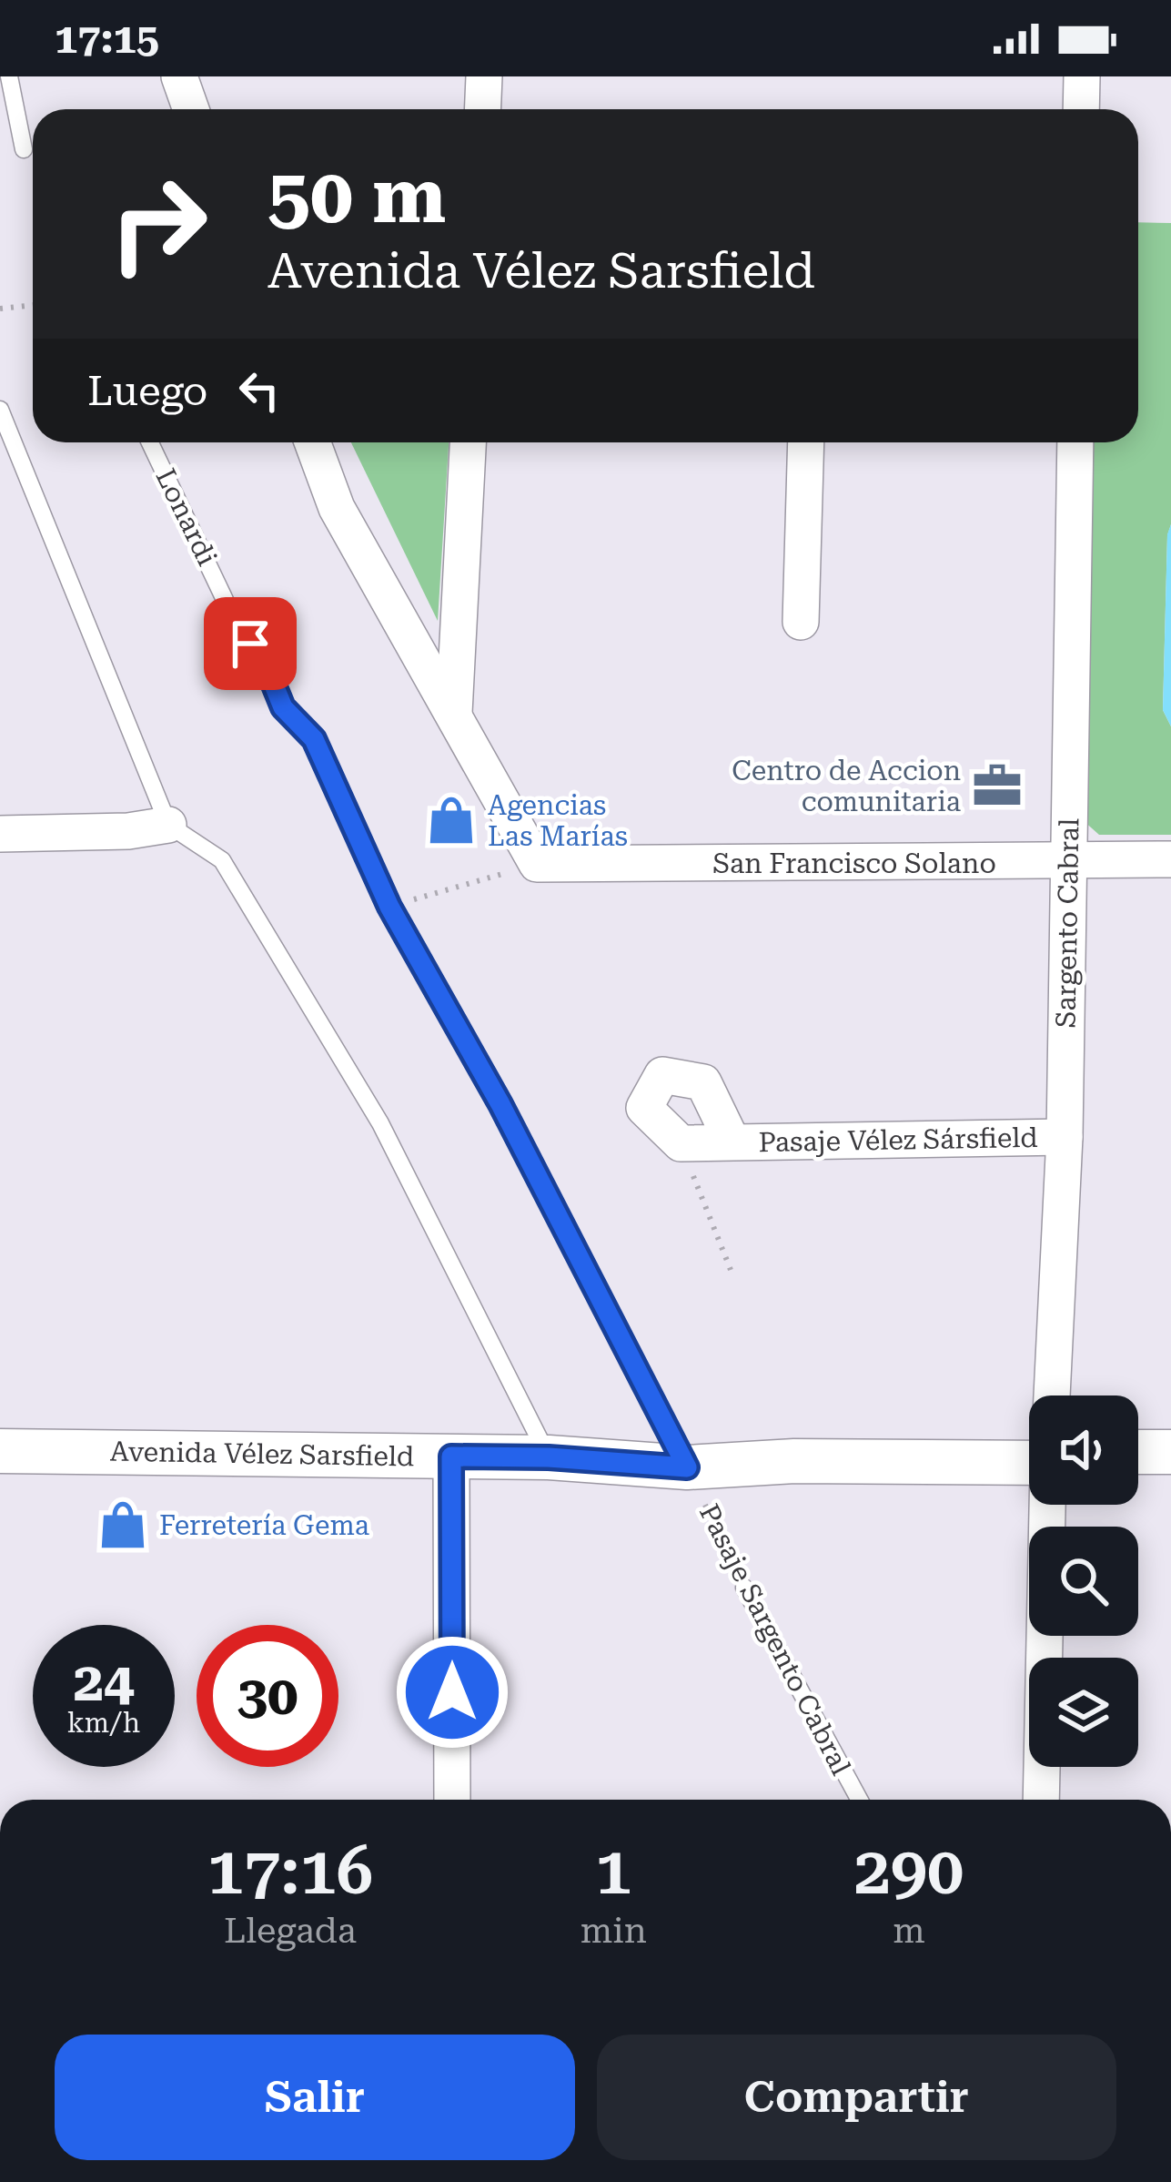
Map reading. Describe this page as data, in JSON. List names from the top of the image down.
{
  "streets": {
    "street": [
      "San Francisco Solano",
      "Sargento Cabral",
      "Pasaje Vélez Sársfield",
      "Avenida Vélez Sarsfield"
    ],
    "lane": ["Lonardi", "Pasaje Sargento Cabral"]
  },
  "crossings": [
    ["Lonardi", "Avenida Vélez Sarsfield"],
    ["Lonardi", "Pasaje Sargento Cabral"],
    ["San Francisco Solano", "Sargento Cabral"],
    ["Sargento Cabral", "Pasaje Vélez Sársfield"],
    ["Avenida Vélez Sarsfield", "Pasaje Sargento Cabral"]
  ],
  "places": {
    "office": ["Centro de Accion comunitaria"],
    "shop": ["Agencias Las Marías", "Ferretería Gema"]
  },
  "page": {
    "status": "17:15",
    "turn": ["50 m", "Avenida Vélez Sarsfield"],
    "then": "Luego",
    "speed": "24 km/h",
    "limit": "30",
    "eta": [
      "17:16",
      "Llegada",
      "1",
      "min",
      "290",
      "m"
    ],
    "buttons": ["Salir", "Compartir"]
  }
}
